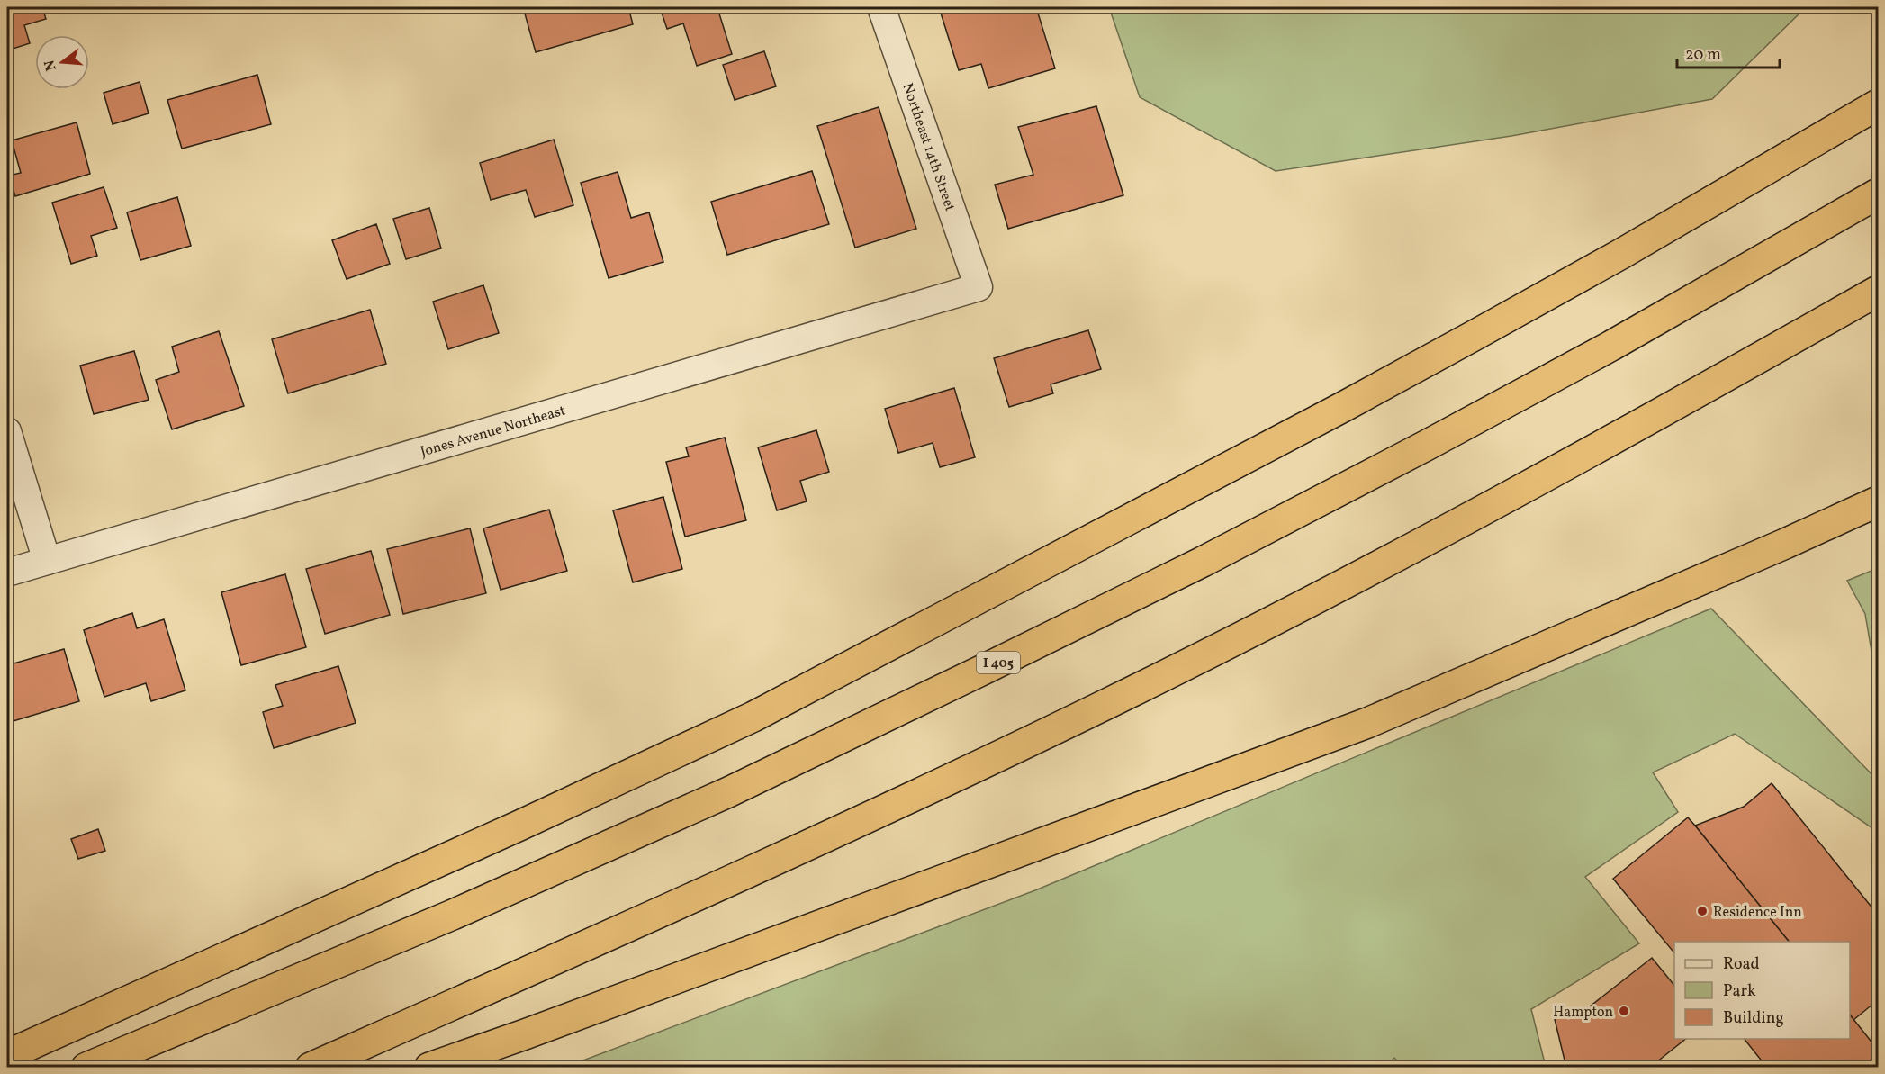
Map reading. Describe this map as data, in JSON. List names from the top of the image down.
{
  "streets": {
    "highway": ["I 405"],
    "street": ["Northeast 14th Street", "Jones Avenue Northeast"]
  },
  "crossings": [
    ["Northeast 14th Street", "Jones Avenue Northeast"]
  ],
  "places": ["Residence Inn", "Hampton"],
  "legend": ["Road", "Park", "Building"],
  "scale_bar": "20 m",
  "north": "left"
}
